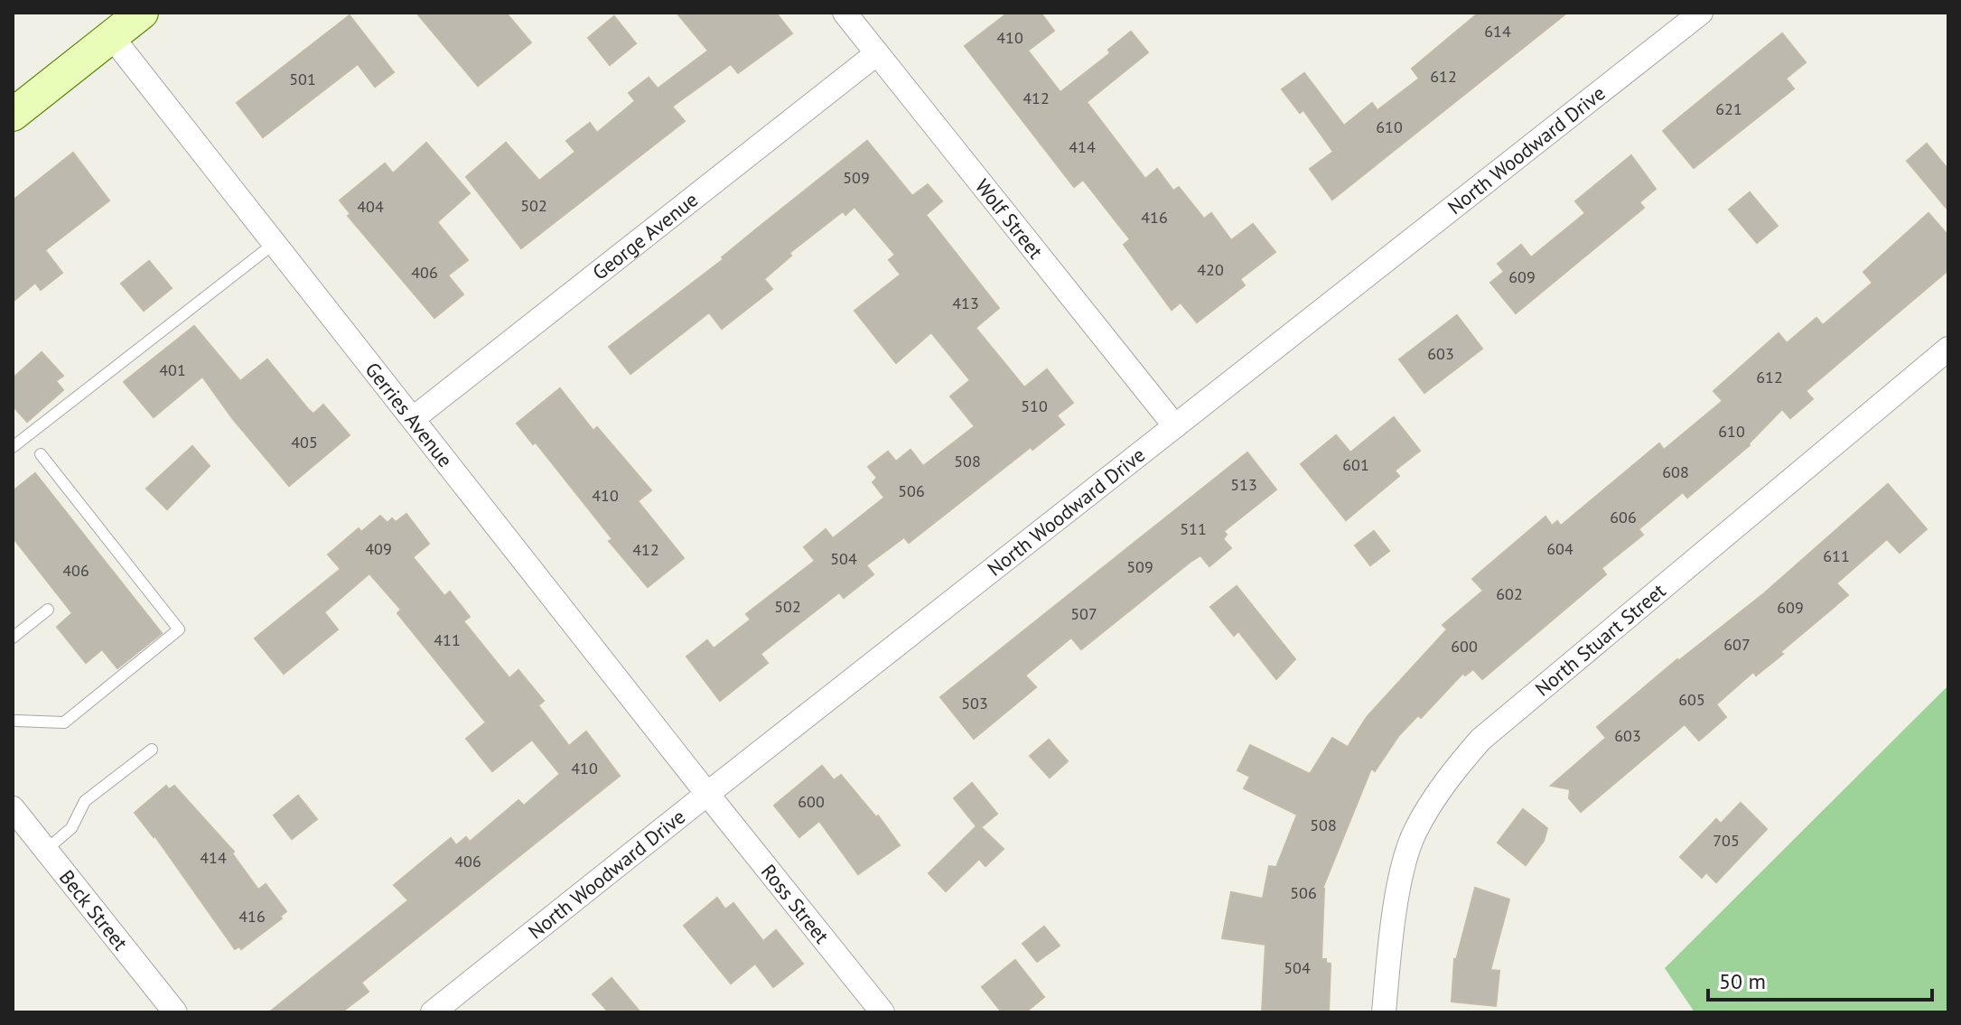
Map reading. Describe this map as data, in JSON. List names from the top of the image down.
{
  "streets": {
    "street": [
      "North Woodward Drive",
      "Wolf Street",
      "George Avenue",
      "Gerries Avenue",
      "North Stuart Street",
      "Ross Street",
      "Beck Street"
    ]
  },
  "crossings": [
    ["North Woodward Drive", "Wolf Street"],
    ["North Woodward Drive", "Gerries Avenue"],
    ["North Woodward Drive", "Ross Street"],
    ["Wolf Street", "George Avenue"],
    ["George Avenue", "Gerries Avenue"],
    ["Gerries Avenue", "Ross Street"]
  ],
  "house_numbers": [
    "614",
    "410",
    "612",
    "501",
    "412",
    "621",
    "610",
    "414",
    "509",
    "502",
    "404",
    "416",
    "420",
    "406",
    "609",
    "413",
    "603",
    "401",
    "612",
    "510",
    "610",
    "405",
    "508",
    "601",
    "608",
    "513",
    "506",
    "410",
    "606",
    "511",
    "409",
    "604",
    "412",
    "611",
    "504",
    "509",
    "406",
    "602",
    "502",
    "609",
    "507",
    "411",
    "607",
    "600",
    "605",
    "503",
    "603",
    "410",
    "600",
    "508",
    "705",
    "414",
    "406",
    "506",
    "416",
    "504"
  ],
  "scale_bar": "50 m"
}
